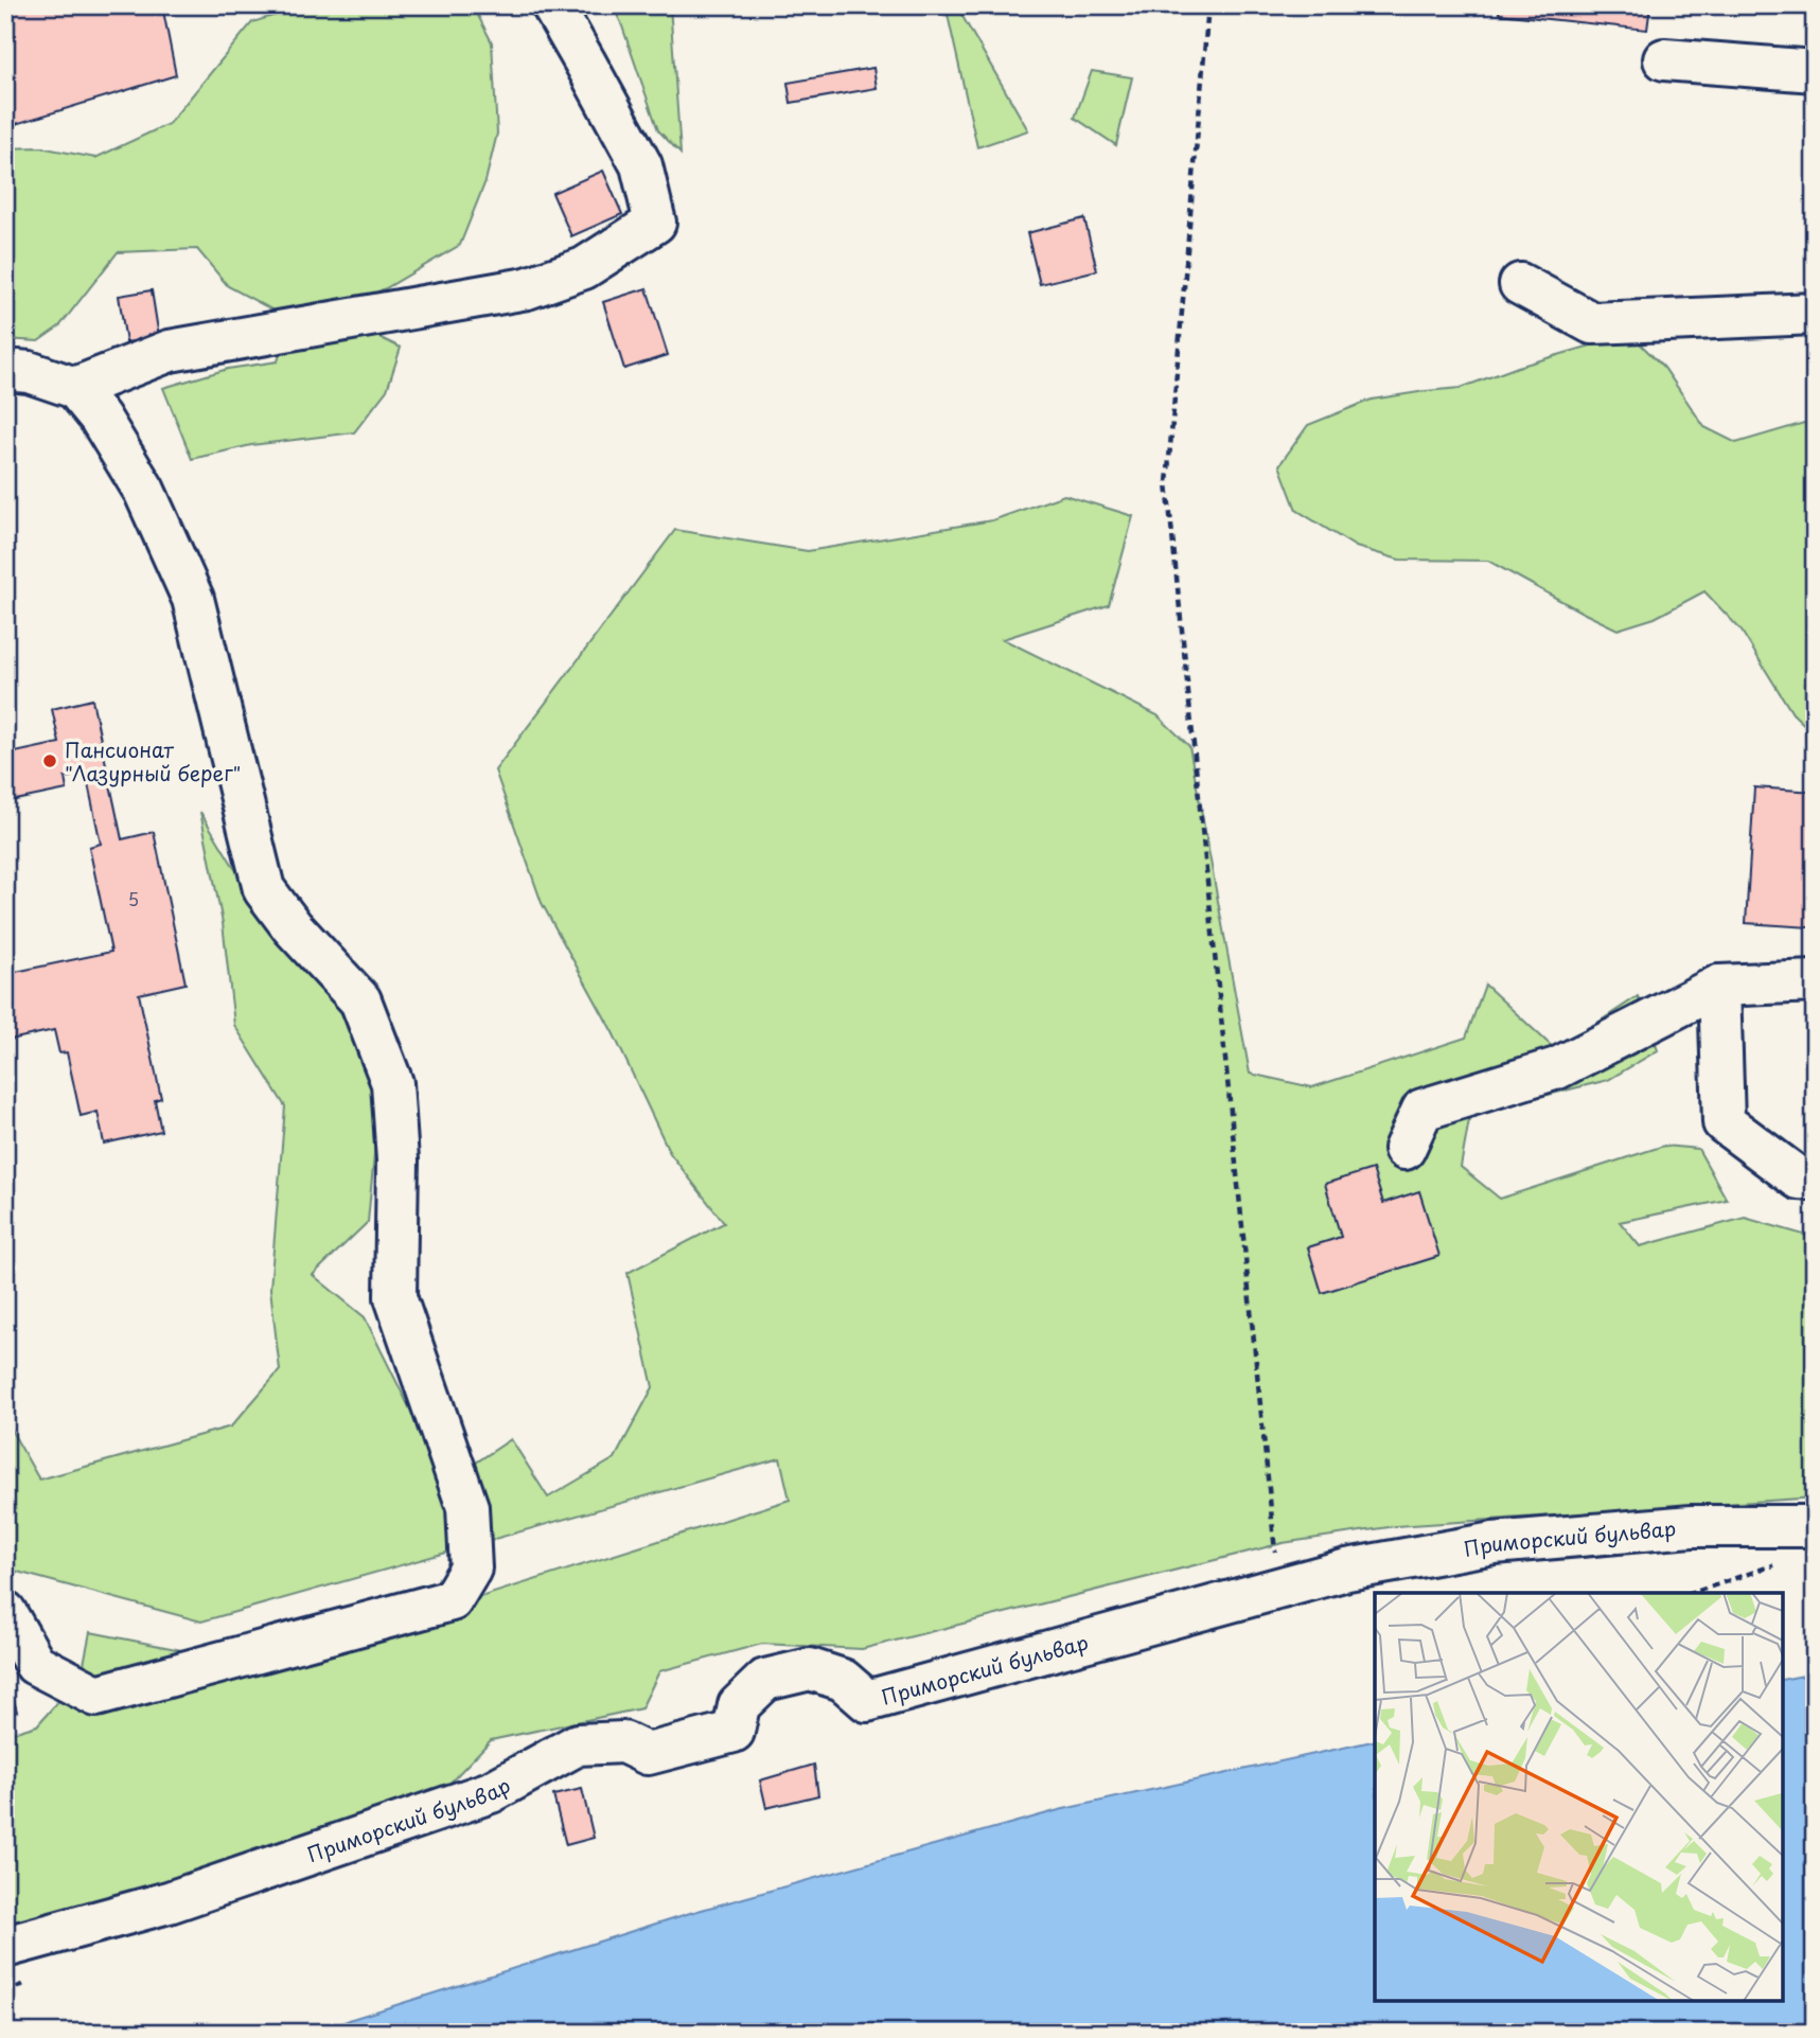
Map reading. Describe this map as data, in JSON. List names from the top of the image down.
{
  "streets": {
    "street": ["Приморский бульвар"]
  },
  "places": ["Пансионат \"Лазурный берег\""],
  "house_numbers": ["5"]
}
